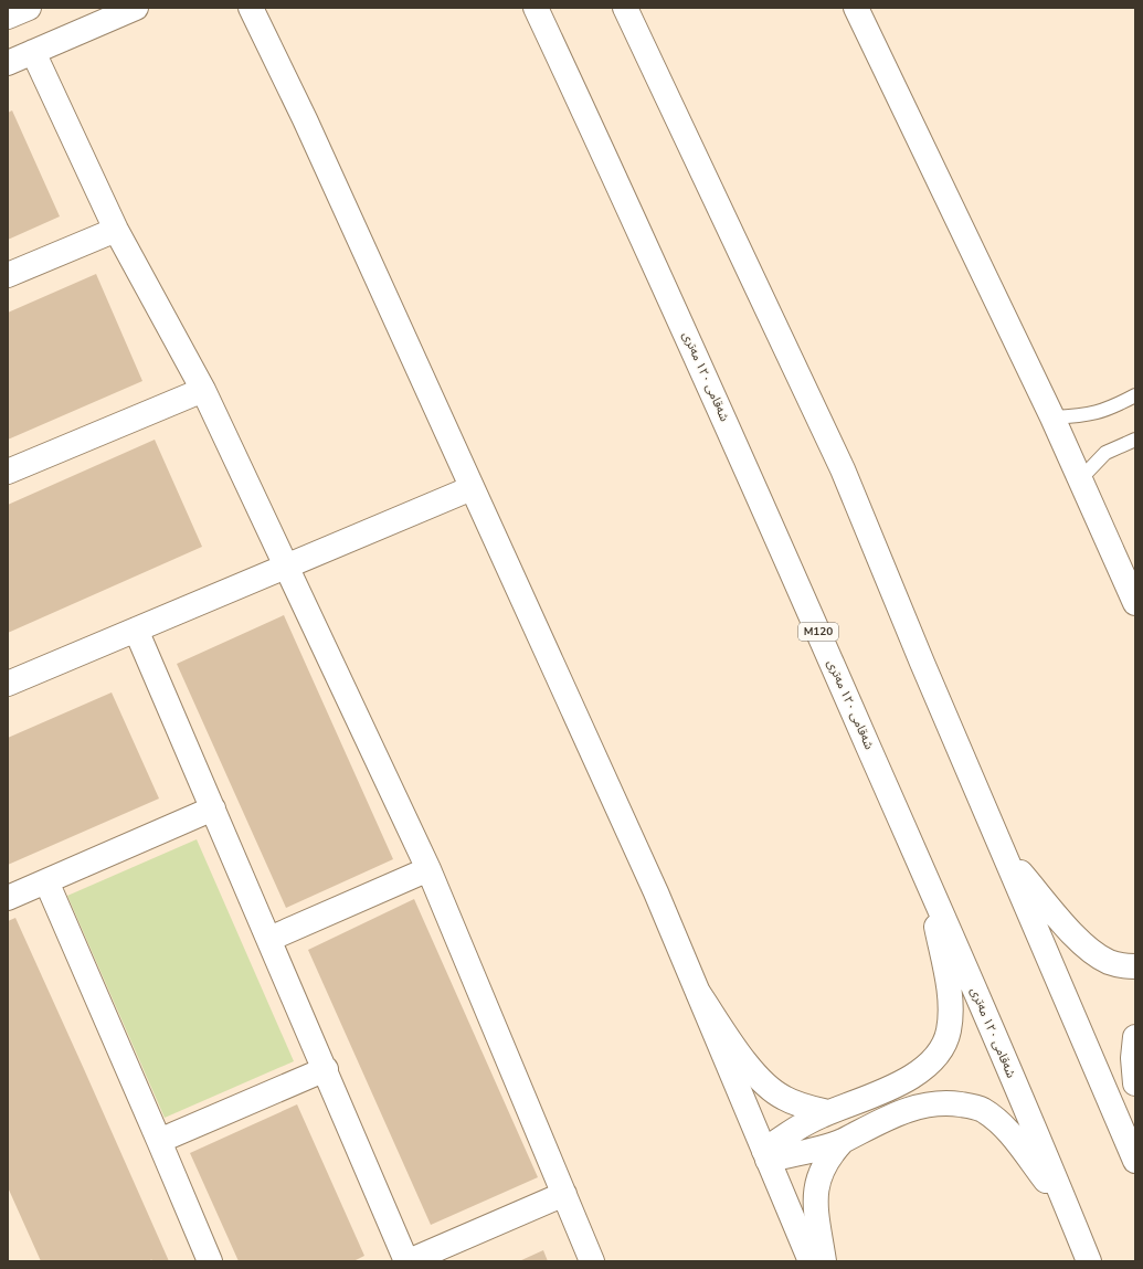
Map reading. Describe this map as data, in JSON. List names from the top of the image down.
{
  "streets": {
    "main road": ["شەقامی ١٢٠ مەتری", "M120"]
  }
}
